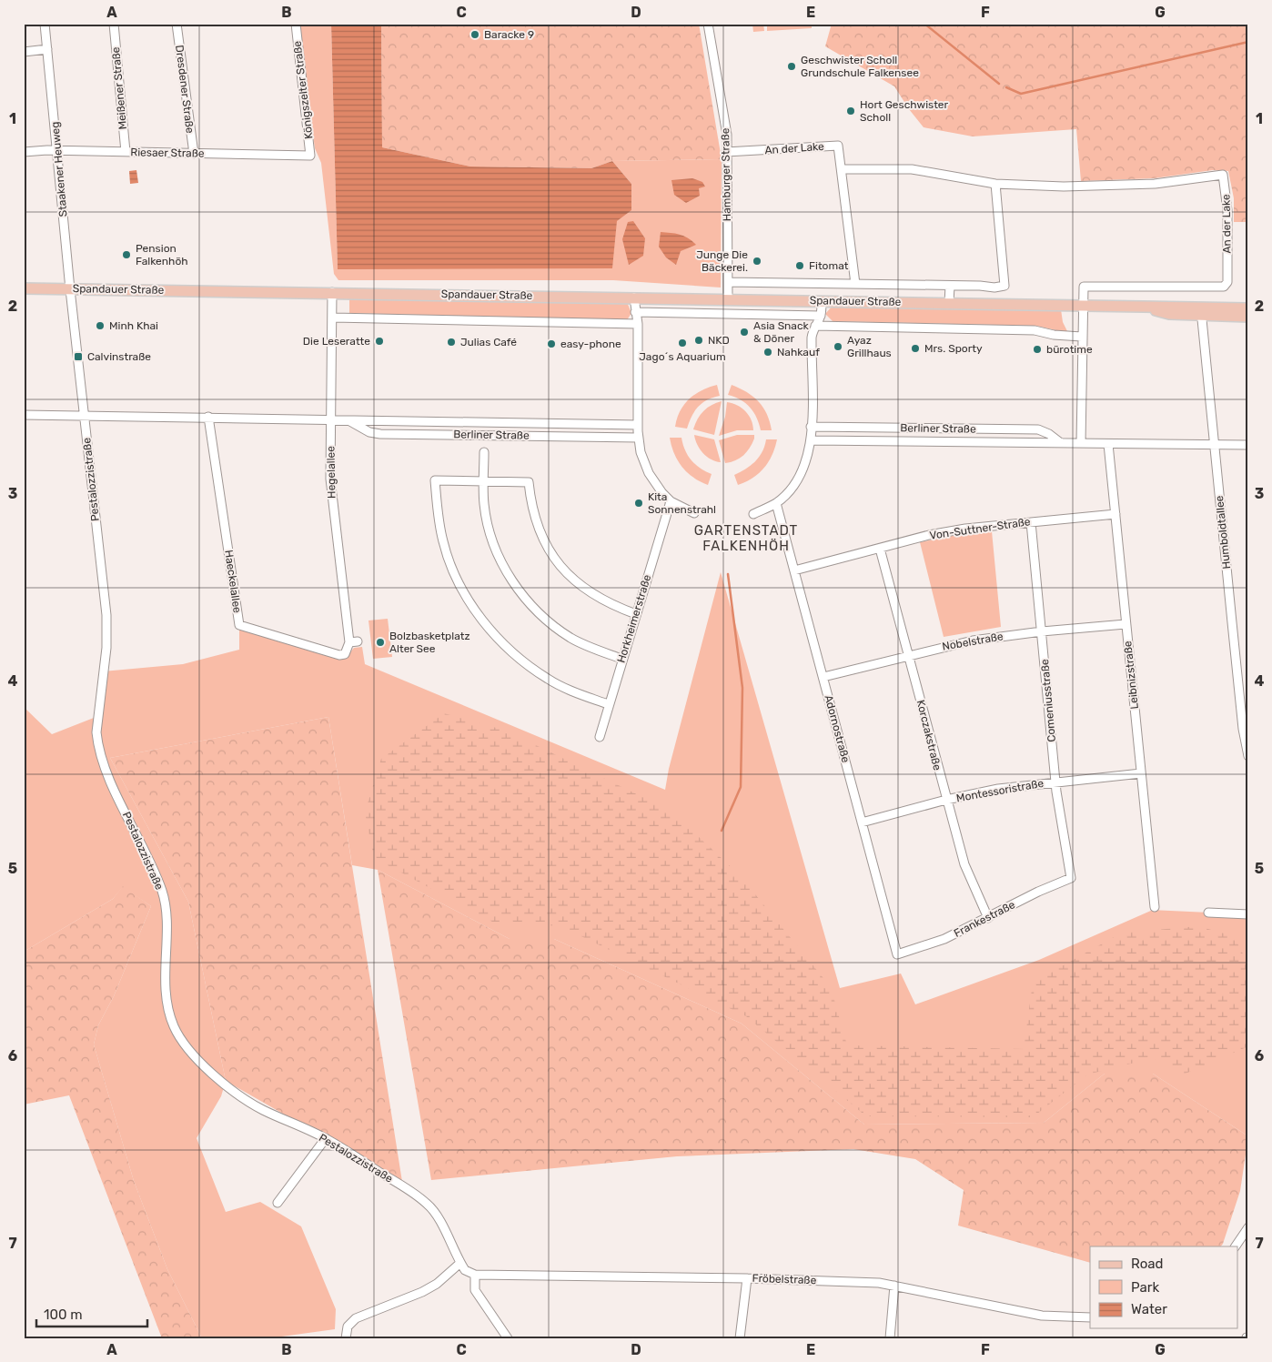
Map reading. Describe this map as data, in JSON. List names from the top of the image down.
{
  "streets": {
    "main road": ["Spandauer Straße"],
    "street": [
      "Meißener Straße",
      "Dresdener Straße",
      "Königszelter Straße",
      "An der Lake",
      "Riesaer Straße",
      "Staakener Heuweg",
      "Hamburger Straße",
      "Berliner Straße",
      "Hegelallee",
      "Pestalozzistraße",
      "Von-Suttner-Straße",
      "Humboldtallee",
      "Haeckelallee",
      "Horkheimerstraße",
      "Nobelstraße",
      "Leibnizstraße",
      "Comeniusstraße",
      "Adornostraße",
      "Korczakstraße",
      "Montessoristraße",
      "Frankestraße",
      "Fröbelstraße"
    ]
  },
  "crossings": [
    ["Meißener Straße", "Riesaer Straße"],
    ["Dresdener Straße", "Riesaer Straße"],
    ["Königszelter Straße", "Riesaer Straße"],
    ["An der Lake", "Hamburger Straße"],
    ["An der Lake", "Spandauer Straße"],
    ["Riesaer Straße", "Staakener Heuweg"],
    ["Staakener Heuweg", "Spandauer Straße"],
    ["Staakener Heuweg", "Pestalozzistraße"],
    ["Hamburger Straße", "Spandauer Straße"],
    ["Spandauer Straße", "Hegelallee"],
    ["Spandauer Straße", "Pestalozzistraße"],
    ["Spandauer Straße", "Humboldtallee"],
    ["Berliner Straße", "Hegelallee"],
    ["Berliner Straße", "Pestalozzistraße"],
    ["Berliner Straße", "Humboldtallee"],
    ["Berliner Straße", "Haeckelallee"],
    ["Berliner Straße", "Leibnizstraße"],
    ["Hegelallee", "Haeckelallee"],
    ["Pestalozzistraße", "Fröbelstraße"],
    ["Von-Suttner-Straße", "Leibnizstraße"],
    ["Von-Suttner-Straße", "Comeniusstraße"],
    ["Von-Suttner-Straße", "Adornostraße"],
    ["Von-Suttner-Straße", "Korczakstraße"],
    ["Nobelstraße", "Leibnizstraße"],
    ["Nobelstraße", "Comeniusstraße"],
    ["Nobelstraße", "Adornostraße"],
    ["Nobelstraße", "Korczakstraße"],
    ["Leibnizstraße", "Montessoristraße"],
    ["Comeniusstraße", "Montessoristraße"],
    ["Comeniusstraße", "Frankestraße"],
    ["Adornostraße", "Montessoristraße"],
    ["Adornostraße", "Frankestraße"],
    ["Korczakstraße", "Montessoristraße"],
    ["Korczakstraße", "Frankestraße"]
  ],
  "districts": ["GARTENSTADT FALKENHÖH"],
  "places": {
    "other": [
      "Baracke 9",
      "Geschwister Scholl Grundschule Falkensee",
      "Hort Geschwister Scholl",
      "Pension Falkenhöh",
      "Junge Die Bäckerei.",
      "Fitomat",
      "Minh Khai",
      "Asia Snack & Döner",
      "NKD",
      "Die Leseratte",
      "Julias Café",
      "Jago´s Aquarium",
      "easy-phone",
      "Ayaz Grillhaus",
      "Mrs. Sporty",
      "bürotime",
      "Nahkauf",
      "Kita Sonnenstrahl",
      "Bolzbasketplatz Alter See"
    ],
    "transit": ["Calvinstraße"]
  },
  "legend": ["Road", "Park", "Water"],
  "scale_bar": "100 m",
  "grid": {
    "columns": [
      "A",
      "B",
      "C",
      "D",
      "E",
      "F",
      "G"
    ],
    "rows": [
      "1",
      "2",
      "3",
      "4",
      "5",
      "6",
      "7"
    ]
  }
}
